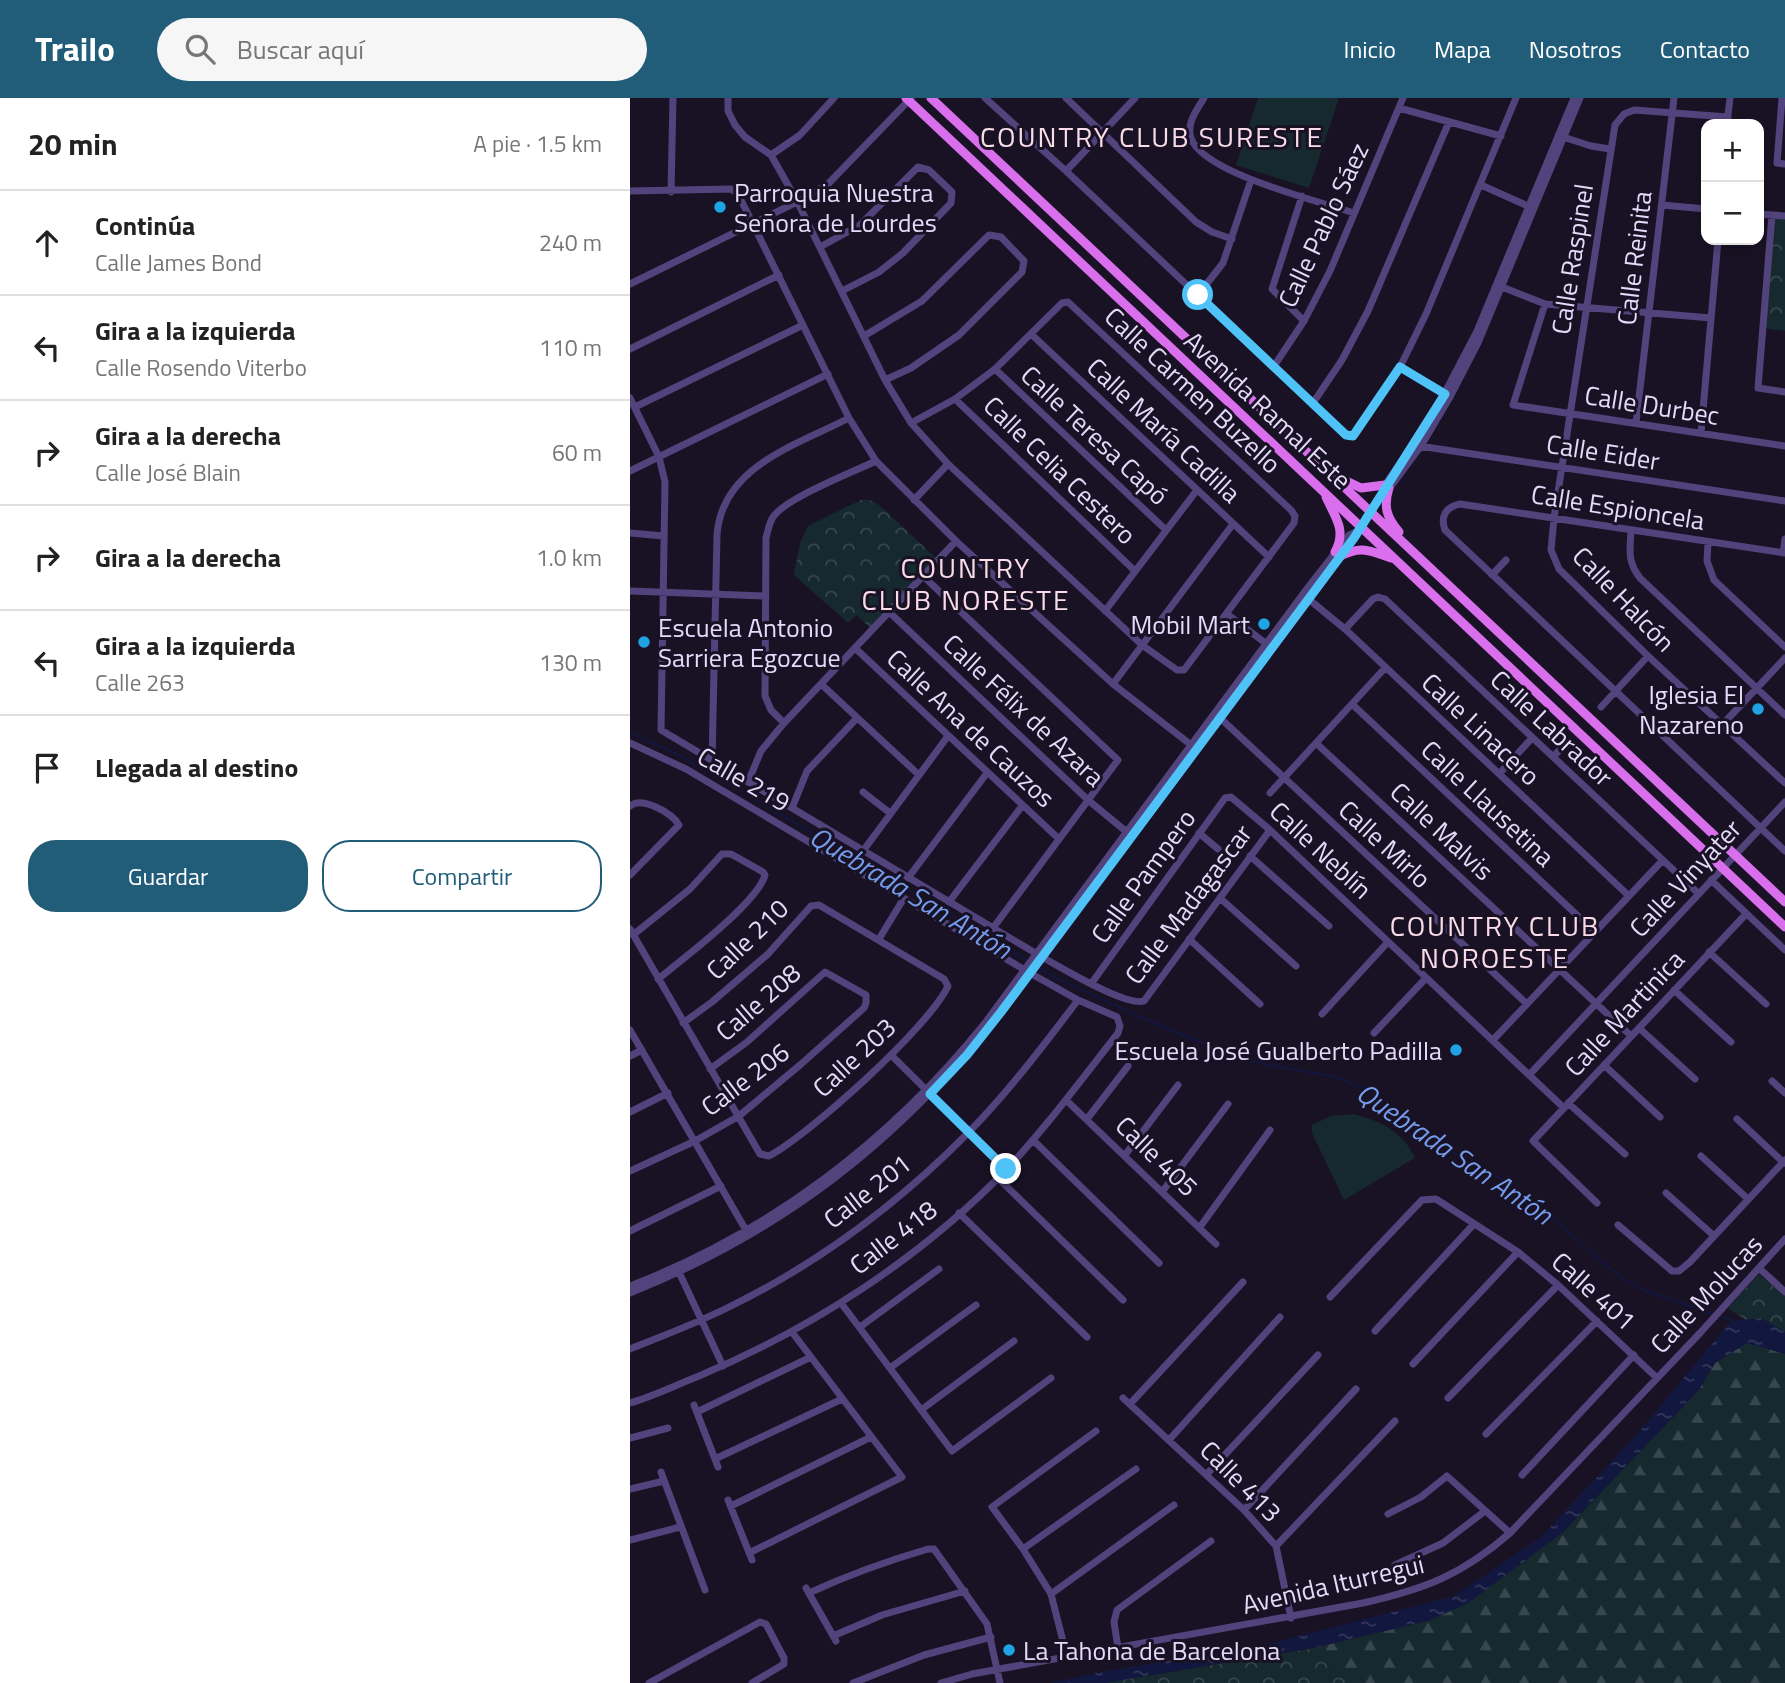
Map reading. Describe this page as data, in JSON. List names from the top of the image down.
{
  "streets": {
    "main road": ["Avenida Ramal Este"],
    "street": [
      "Calle Pablo Sáez",
      "Calle Reinita",
      "Calle Raspinel",
      "Calle Carmen Buzello",
      "Calle Durbec",
      "Calle María Cadilla",
      "Calle Teresa Capó",
      "Calle Eider",
      "Calle Celia Cestero",
      "Calle Espioncela",
      "Calle Halcón",
      "Calle Félix de Azara",
      "Calle Ana de Cauzos",
      "Calle Labrador",
      "Calle Linacero",
      "Calle 219",
      "Calle Llausetina",
      "Calle Malvis",
      "Calle Mirlo",
      "Calle Neblín",
      "Calle Pampero",
      "Calle Vinyater",
      "Calle Madagascar",
      "Calle 210",
      "Calle 208",
      "Calle Martinica",
      "Calle 203",
      "Calle 206",
      "Calle 405",
      "Calle 201",
      "Calle 418",
      "Calle 401",
      "Calle Molucas",
      "Calle 413",
      "Avenida Iturregui"
    ]
  },
  "crossings": [
    ["Calle Reinita", "Calle Raspinel"],
    ["Calle Reinita", "Calle Durbec"],
    ["Calle Raspinel", "Calle Durbec"],
    ["Calle Raspinel", "Calle Eider"],
    ["Calle Raspinel", "Calle Espioncela"],
    ["Calle Raspinel", "Calle Halcón"],
    ["Calle Carmen Buzello", "Calle María Cadilla"],
    ["Avenida Ramal Este", "Calle Vinyater"],
    ["Calle Espioncela", "Calle Halcón"],
    ["Calle Labrador", "Calle Linacero"],
    ["Calle Labrador", "Calle Vinyater"],
    ["Calle 219", "Calle 201"],
    ["Calle 219", "Calle 418"],
    ["Calle Malvis", "Calle Vinyater"],
    ["Calle Malvis", "Calle Martinica"],
    ["Calle Neblín", "Calle Pampero"],
    ["Calle Neblín", "Calle Vinyater"],
    ["Calle Neblín", "Calle Madagascar"],
    ["Calle Neblín", "Calle Martinica"],
    ["Calle Pampero", "Calle Madagascar"],
    ["Calle 210", "Calle 203"],
    ["Calle 208", "Calle 206"],
    ["Calle 203", "Calle 206"],
    ["Calle 405", "Calle 418"],
    ["Calle 401", "Calle Molucas"],
    ["Calle 401", "Avenida Iturregui"],
    ["Calle Molucas", "Avenida Iturregui"],
    ["Calle 413", "Avenida Iturregui"]
  ],
  "districts": ["COUNTRY CLUB SURESTE", "COUNTRY CLUB NORESTE", "COUNTRY CLUB NOROESTE"],
  "water": ["Quebrada San Antón"],
  "places": [
    "Parroquia Nuestra Señora de Lourdes",
    "Mobil Mart",
    "Escuela Antonio Sarriera Egozcue",
    "Iglesia El Nazareno",
    "Escuela José Gualberto Padilla",
    "La Tahona de Barcelona"
  ],
  "page": {
    "header": "Trailo",
    "search": "Buscar aquí",
    "nav": [
      "Inicio",
      "Mapa",
      "Nosotros",
      "Contacto"
    ],
    "heading": ["20 min", "A pie · 1.5 km"],
    "map_buttons": ["+", "−"],
    "list": [
      ["Continúa", "Calle James Bond", "240 m"],
      ["Gira a la izquierda", "Calle Rosendo Viterbo", "110 m"],
      ["Gira a la derecha", "Calle José Blain", "60 m"],
      ["Gira a la derecha", "1.0 km"],
      ["Gira a la izquierda", "Calle 263", "130 m"],
      "Llegada al destino"
    ],
    "buttons": ["Guardar", "Compartir"]
  }
}
